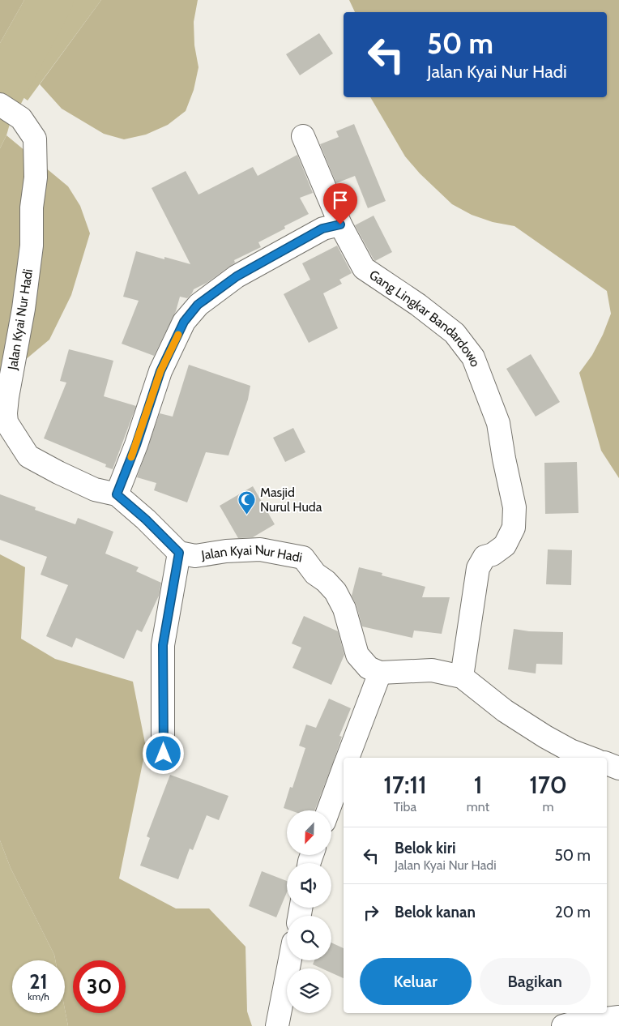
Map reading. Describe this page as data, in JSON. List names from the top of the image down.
{
  "streets": {
    "street": ["Jalan Kyai Nur Hadi", "Gang Lingkar Bandardowo"]
  },
  "places": {
    "mosque": ["Masjid Nurul Huda"]
  },
  "north": "bottom left",
  "page": {
    "turn": ["50 m", "Jalan Kyai Nur Hadi"],
    "eta": [
      "17:11",
      "Tiba",
      "1",
      "mnt",
      "170",
      "m"
    ],
    "list": [
      {
        "name": "Belok kiri",
        "note": "Jalan Kyai Nur Hadi",
        "value": "50 m"
      },
      {
        "name": "Belok kanan",
        "value": "20 m"
      }
    ],
    "buttons": ["Keluar", "Bagikan"],
    "speed": "21 km/h",
    "limit": "30"
  }
}
